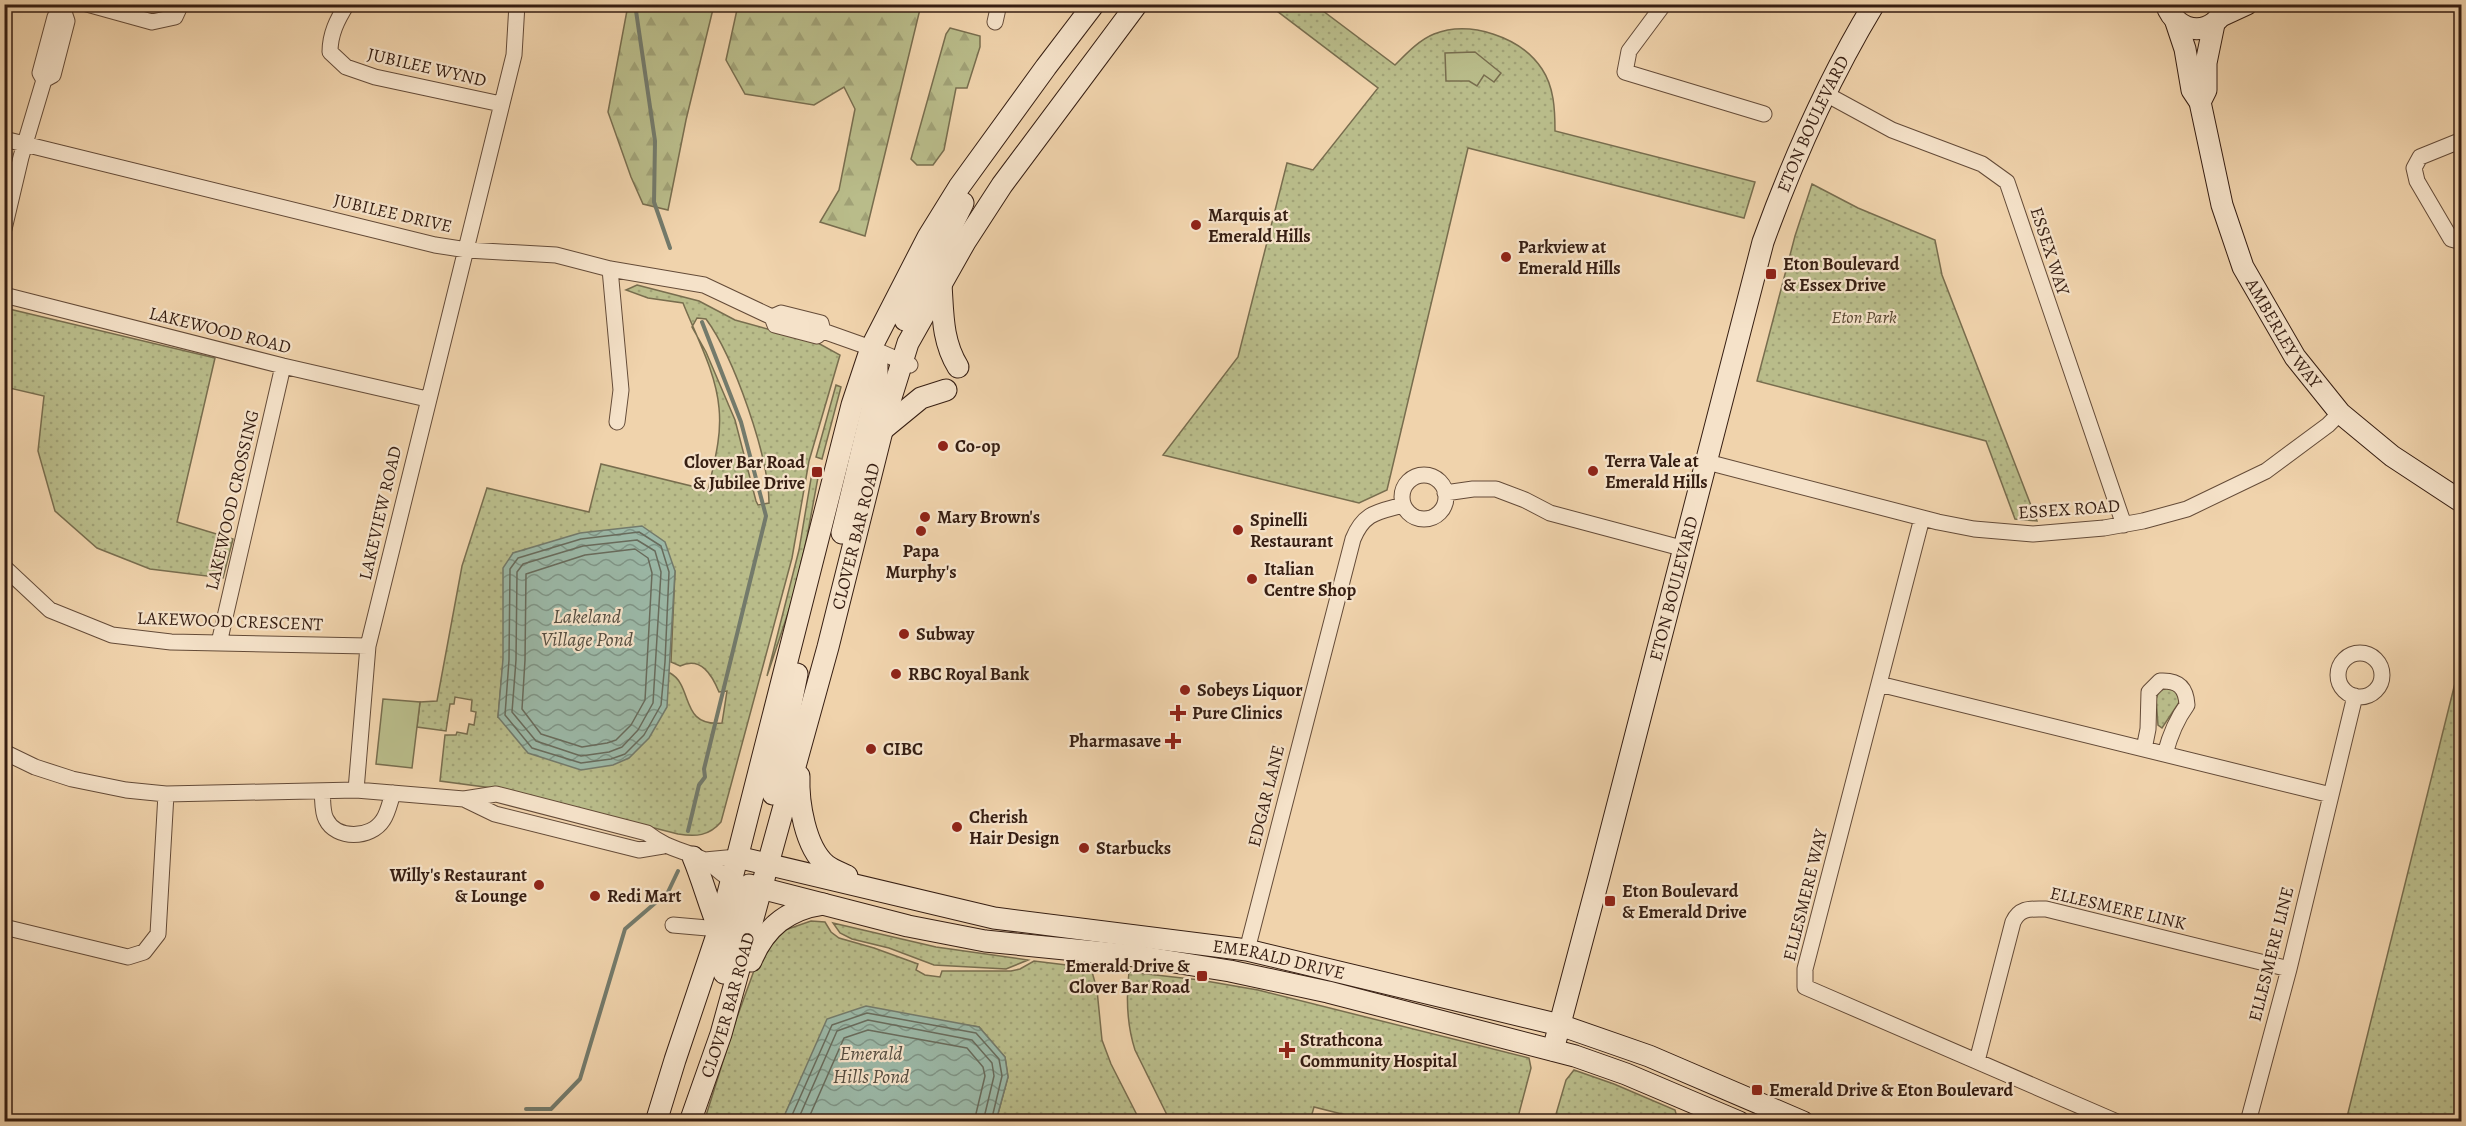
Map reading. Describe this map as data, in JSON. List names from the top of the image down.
{
  "streets": {
    "street": [
      "JUBILEE WYND",
      "ETON BOULEVARD",
      "JUBILEE DRIVE",
      "ESSEX WAY",
      "LAKEWOOD ROAD",
      "AMBERLEY WAY",
      "LAKEWOOD CROSSING",
      "ESSEX ROAD",
      "LAKEVIEW ROAD",
      "CLOVER BAR ROAD",
      "LAKEWOOD CRESCENT",
      "EDGAR LANE",
      "ELLESMERE WAY",
      "ELLESMERE LINK",
      "ELLESMERE LINE",
      "EMERALD DRIVE"
    ]
  },
  "crossings": [
    ["JUBILEE WYND", "JUBILEE DRIVE"],
    ["JUBILEE WYND", "LAKEVIEW ROAD"],
    ["ETON BOULEVARD", "ESSEX WAY"],
    ["ETON BOULEVARD", "ESSEX ROAD"],
    ["ETON BOULEVARD", "EMERALD DRIVE"],
    ["JUBILEE DRIVE", "LAKEVIEW ROAD"],
    ["JUBILEE DRIVE", "CLOVER BAR ROAD"],
    ["ESSEX WAY", "ESSEX ROAD"],
    ["LAKEWOOD ROAD", "LAKEWOOD CROSSING"],
    ["LAKEWOOD ROAD", "LAKEVIEW ROAD"],
    ["AMBERLEY WAY", "ESSEX ROAD"],
    ["LAKEWOOD CROSSING", "LAKEWOOD CRESCENT"],
    ["ESSEX ROAD", "ELLESMERE WAY"],
    ["LAKEVIEW ROAD", "LAKEWOOD CRESCENT"],
    ["CLOVER BAR ROAD", "EMERALD DRIVE"],
    ["EDGAR LANE", "EMERALD DRIVE"],
    ["ELLESMERE WAY", "ELLESMERE LINK"],
    ["ELLESMERE LINK", "ELLESMERE LINE"]
  ],
  "water": ["Lakeland Village Pond", "Emerald Hills Pond"],
  "parks": ["Eton Park"],
  "places": {
    "other": [
      "Marquis at Emerald Hills",
      "Parkview at Emerald Hills",
      "Co-op",
      "Terra Vale at Emerald Hills",
      "Mary Brown's",
      "Spinelli Restaurant",
      "Papa Murphy's",
      "Italian Centre Shop",
      "Subway",
      "RBC Royal Bank",
      "Sobeys Liquor",
      "CIBC",
      "Cherish Hair Design",
      "Starbucks",
      "Willy's Restaurant & Lounge",
      "Redi Mart"
    ],
    "transit": [
      "Eton Boulevard & Essex Drive",
      "Clover Bar Road & Jubilee Drive",
      "Eton Boulevard & Emerald Drive",
      "Emerald Drive & Clover Bar Road",
      "Emerald Drive & Eton Boulevard"
    ],
    "health": ["Pure Clinics", "Pharmasave", "Strathcona Community Hospital"]
  }
}
